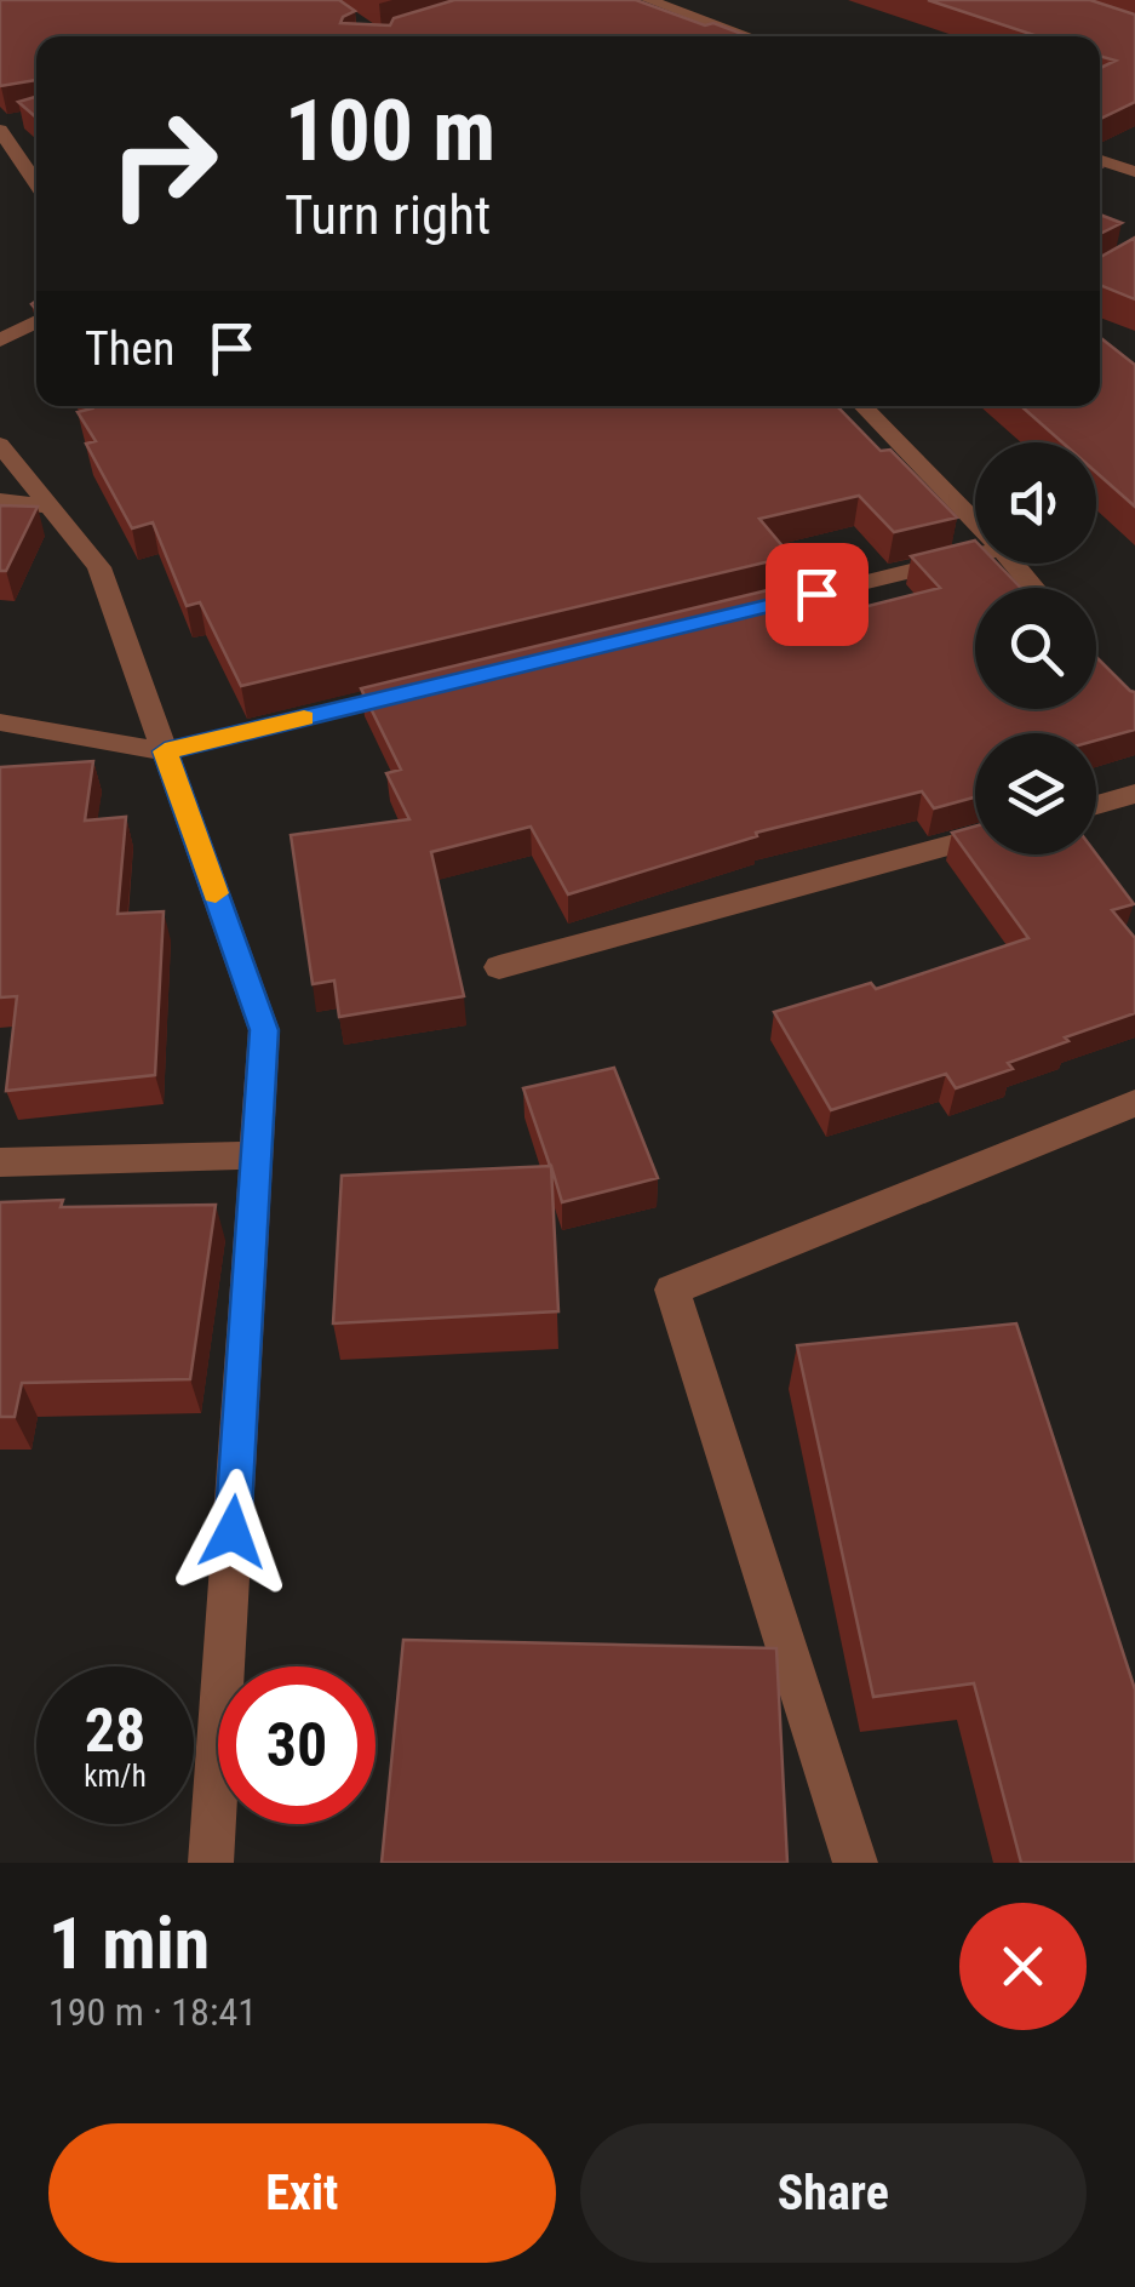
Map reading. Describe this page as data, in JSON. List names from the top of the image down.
{
  "page": {
    "turn": ["100 m", "Turn right"],
    "then": "Then",
    "speed": "28 km/h",
    "limit": "30",
    "heading": ["1 min", "190 m · 18:41"],
    "buttons": ["Exit", "Share"]
  }
}
